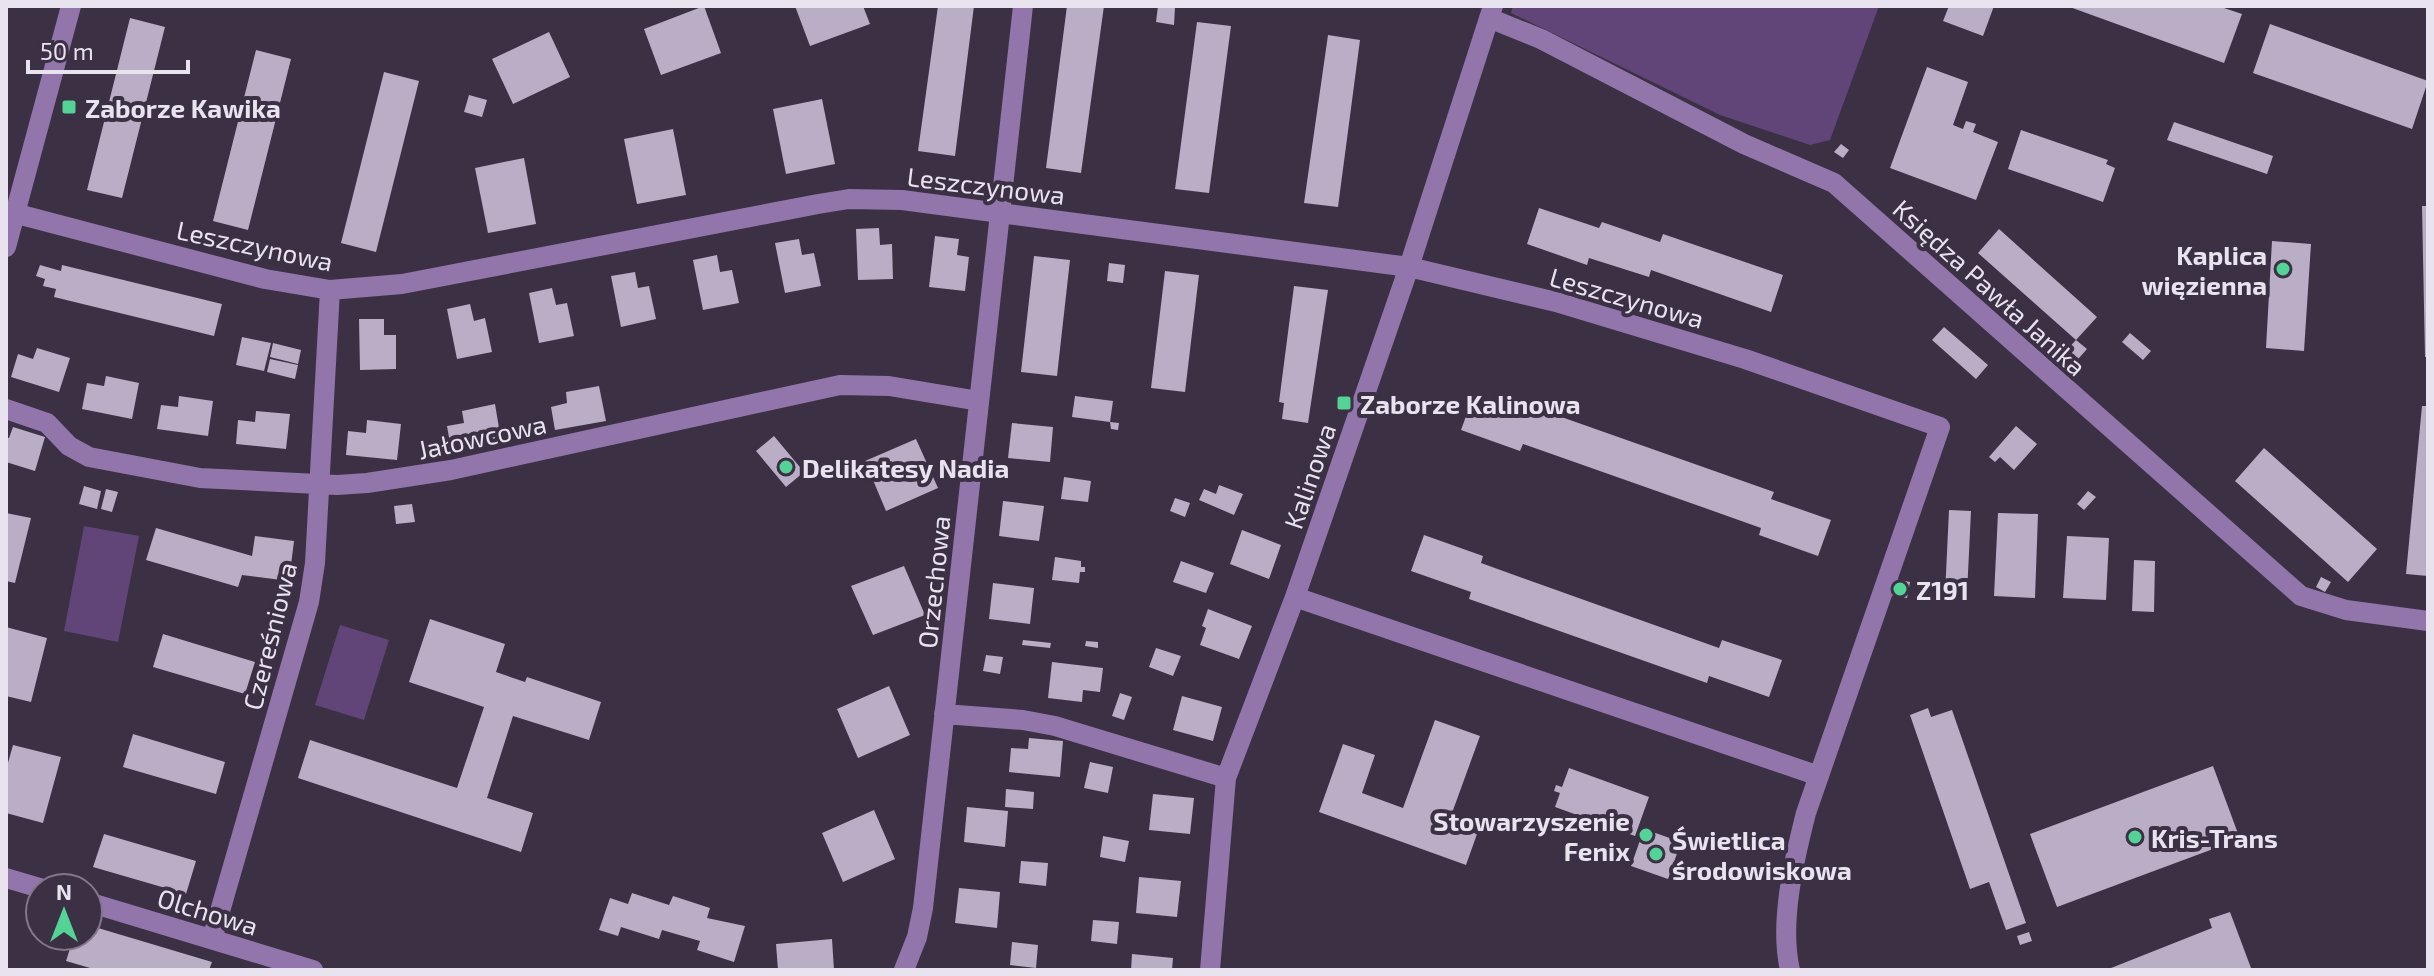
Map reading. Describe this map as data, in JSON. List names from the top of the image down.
{
  "streets": {
    "street": [
      "Leszczynowa",
      "Księdza Pawła Janika",
      "Jałowcowa",
      "Kalinowa",
      "Orzechowa",
      "Czereśniowa",
      "Olchowa"
    ]
  },
  "crossings": [
    ["Leszczynowa", "Kalinowa"],
    ["Leszczynowa", "Orzechowa"],
    ["Leszczynowa", "Czereśniowa"],
    ["Księdza Pawła Janika", "Kalinowa"],
    ["Jałowcowa", "Orzechowa"],
    ["Jałowcowa", "Czereśniowa"],
    ["Czereśniowa", "Olchowa"]
  ],
  "places": {
    "transit": ["Zaborze Kawika", "Zaborze Kalinowa"],
    "other": [
      "Kaplica więzienna",
      "Delikatesy Nadia",
      "Z191",
      "Stowarzyszenie Fenix",
      "Kris-Trans",
      "Świetlica środowiskowa"
    ]
  },
  "scale_bar": "50 m",
  "north": "top"
}
